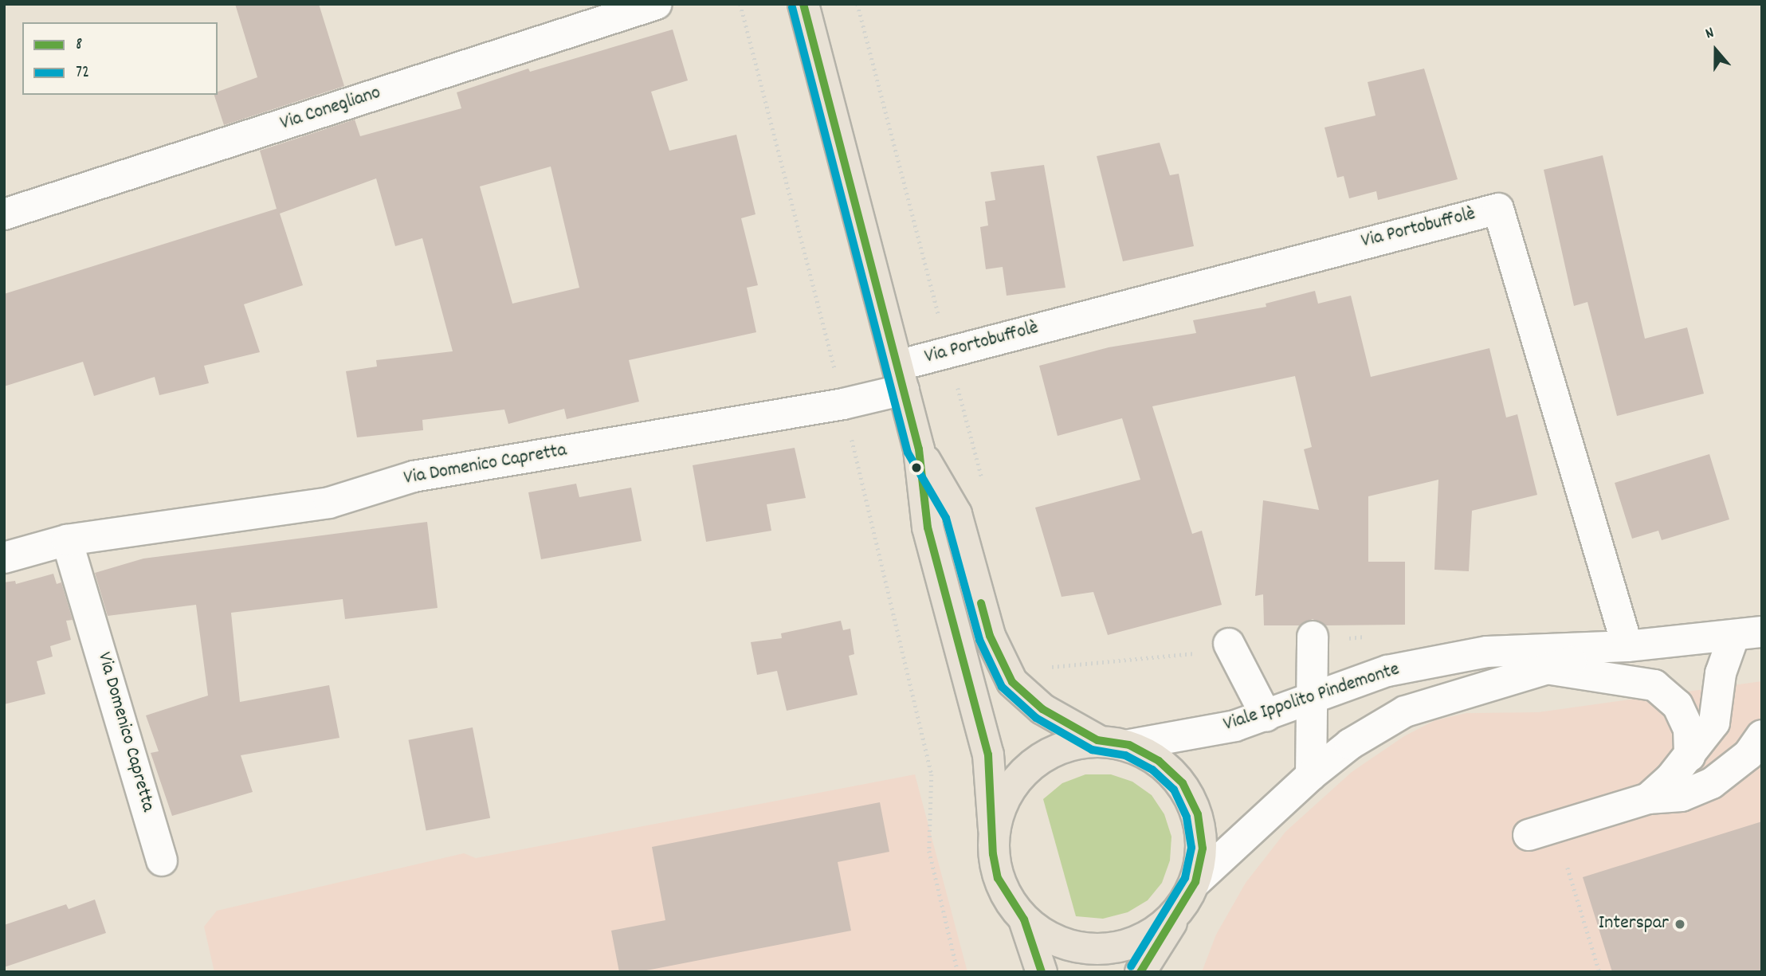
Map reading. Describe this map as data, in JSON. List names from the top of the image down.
{
  "streets": {
    "street": [
      "Via Conegliano",
      "Via Portobuffolè",
      "Via Domenico Capretta",
      "Viale Ippolito Pindemonte"
    ]
  },
  "crossings": [
    ["Via Portobuffolè", "Via Domenico Capretta"],
    ["Via Portobuffolè", "Viale Ippolito Pindemonte"]
  ],
  "places": ["Interspar"],
  "lines": ["transit line 8", "transit line 72"],
  "legend": ["8", "72"],
  "north": "top"
}
